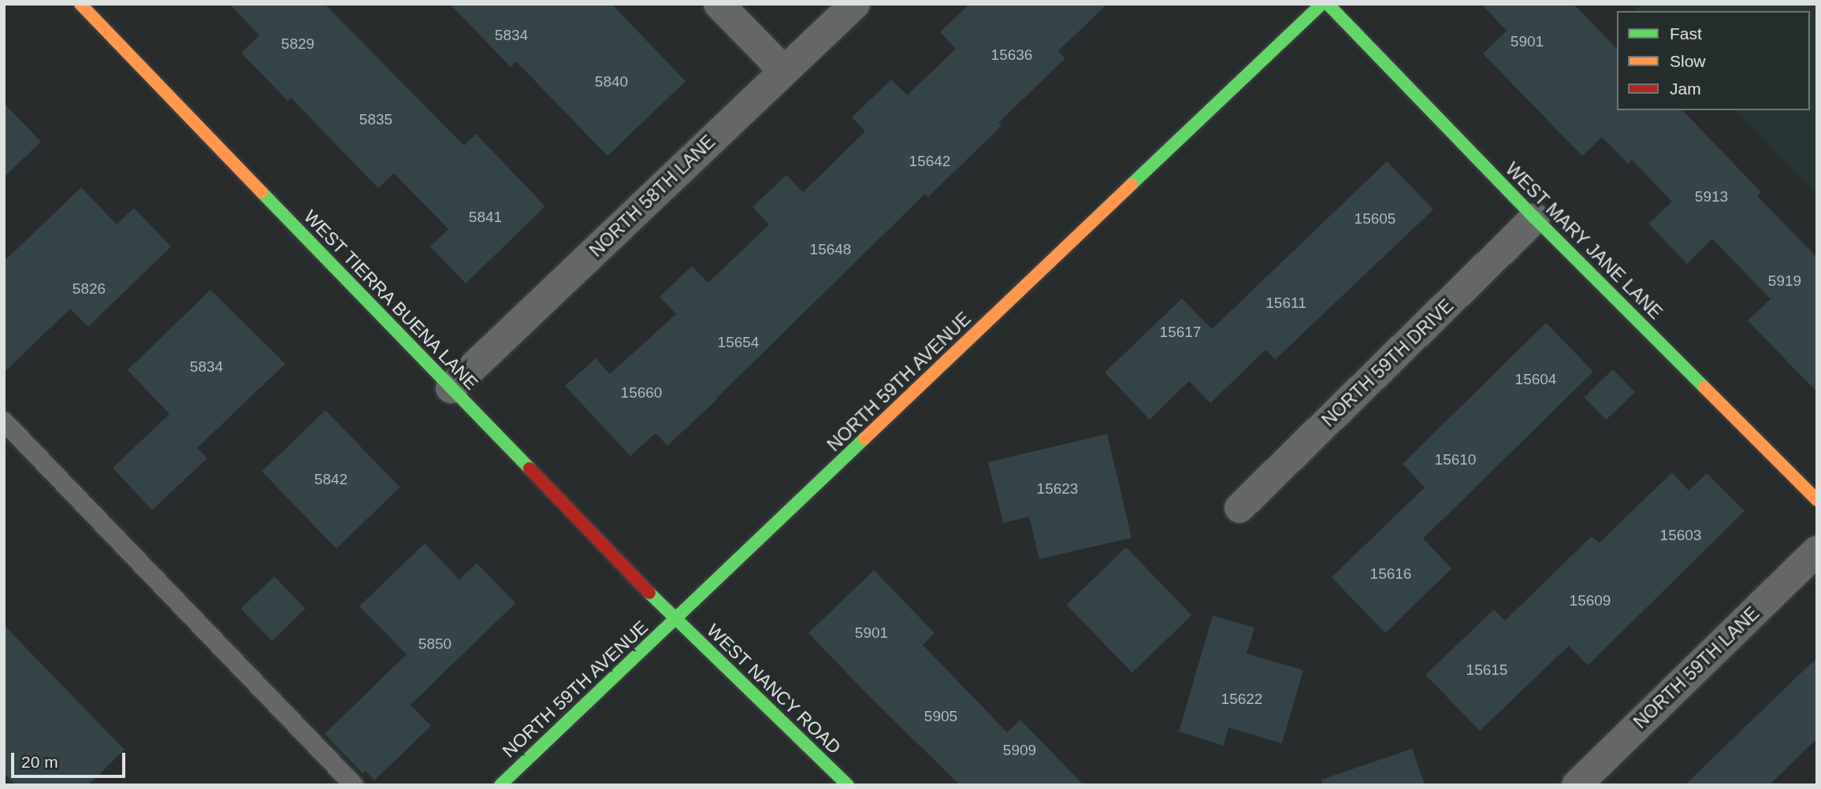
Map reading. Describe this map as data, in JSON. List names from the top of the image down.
{
  "streets": {
    "street": [
      "NORTH 58TH LANE",
      "WEST MARY JANE LANE",
      "WEST TIERRA BUENA LANE",
      "NORTH 59TH DRIVE",
      "NORTH 59TH AVENUE",
      "NORTH 59TH LANE",
      "WEST NANCY ROAD"
    ]
  },
  "crossings": [
    ["NORTH 58TH LANE", "WEST TIERRA BUENA LANE"],
    ["WEST MARY JANE LANE", "NORTH 59TH DRIVE"],
    ["WEST TIERRA BUENA LANE", "NORTH 59TH AVENUE"],
    ["WEST TIERRA BUENA LANE", "WEST NANCY ROAD"],
    ["NORTH 59TH AVENUE", "WEST NANCY ROAD"]
  ],
  "house_numbers": [
    "5834",
    "5901",
    "5829",
    "15636",
    "5840",
    "5835",
    "15642",
    "5913",
    "5841",
    "15605",
    "15648",
    "5919",
    "5826",
    "15611",
    "15617",
    "15654",
    "5834",
    "15604",
    "15660",
    "15610",
    "5842",
    "15623",
    "15603",
    "15616",
    "15609",
    "5901",
    "5850",
    "15615",
    "15622",
    "5905",
    "5909"
  ],
  "legend": ["Fast", "Slow", "Jam"],
  "scale_bar": "20 m"
}
